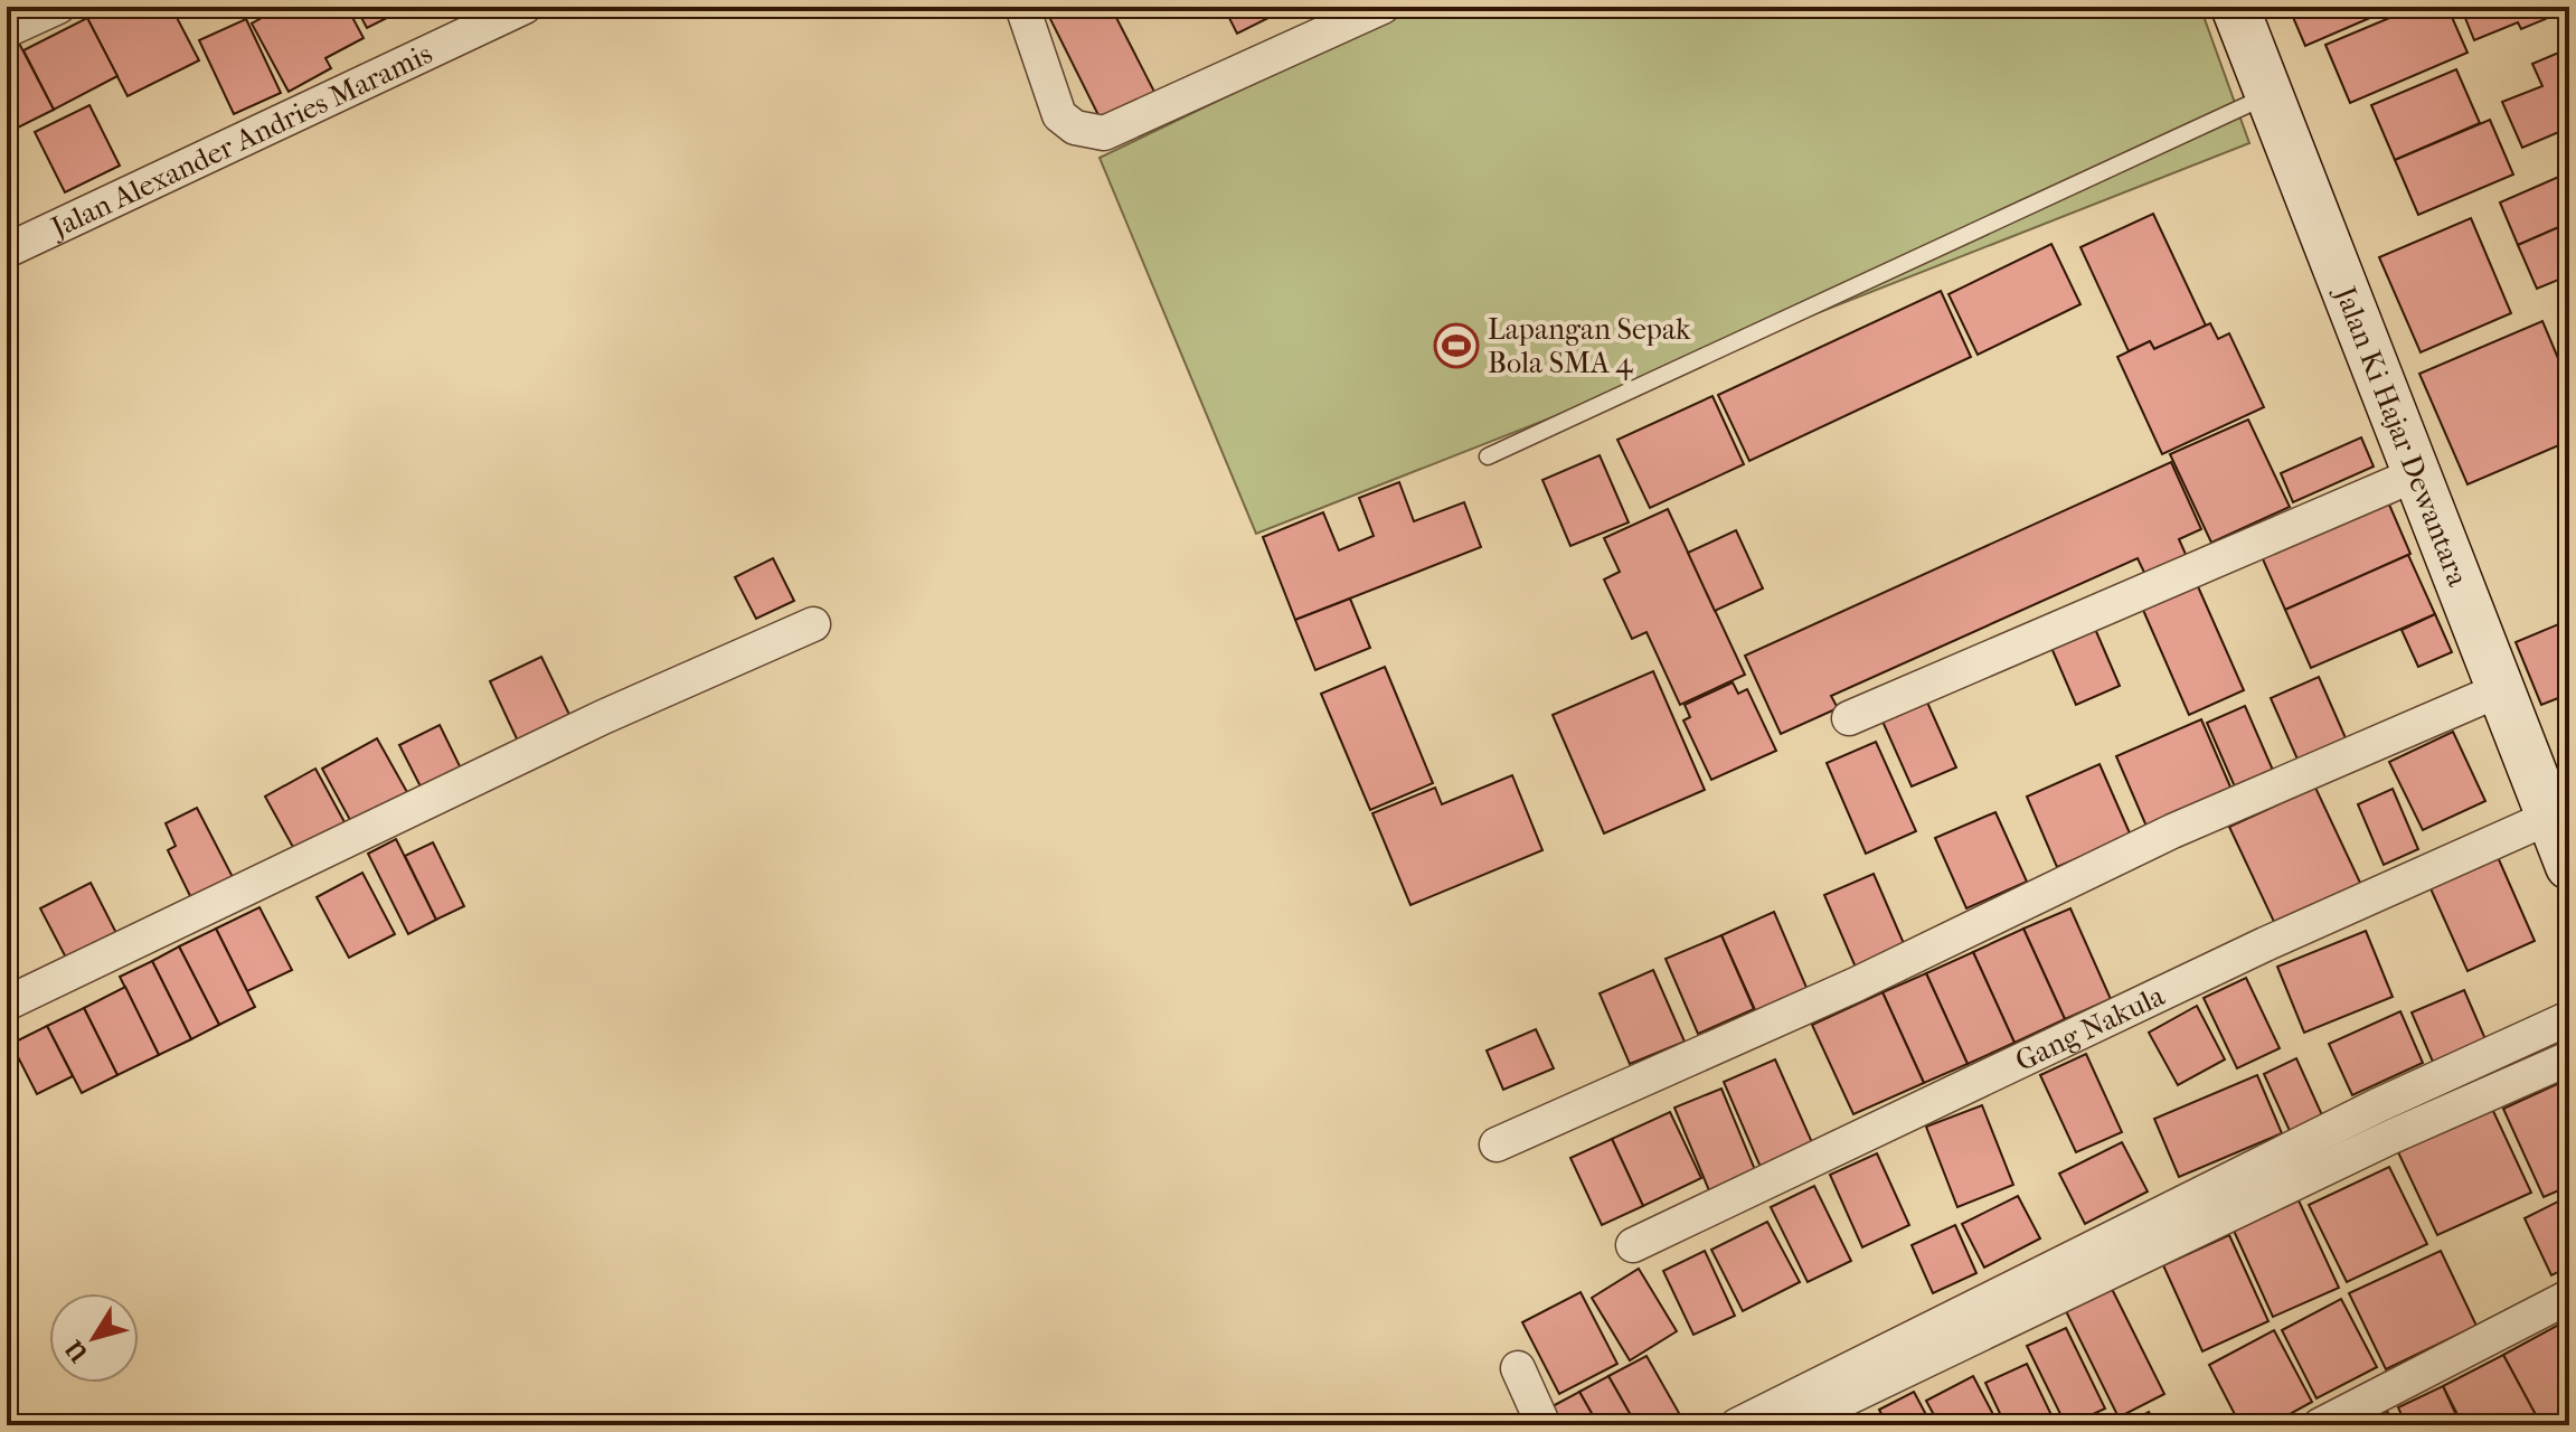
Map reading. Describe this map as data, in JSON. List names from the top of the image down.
{
  "streets": {
    "main road": ["Jalan Ki Hajar Dewantara"],
    "street": ["Jalan Alexander Andries Maramis", "Gang Nakula"]
  },
  "crossings": [
    ["Jalan Ki Hajar Dewantara", "Gang Nakula"]
  ],
  "places": {
    "sports": ["Lapangan Sepak Bola SMA 4"]
  },
  "north": "bottom left"
}
